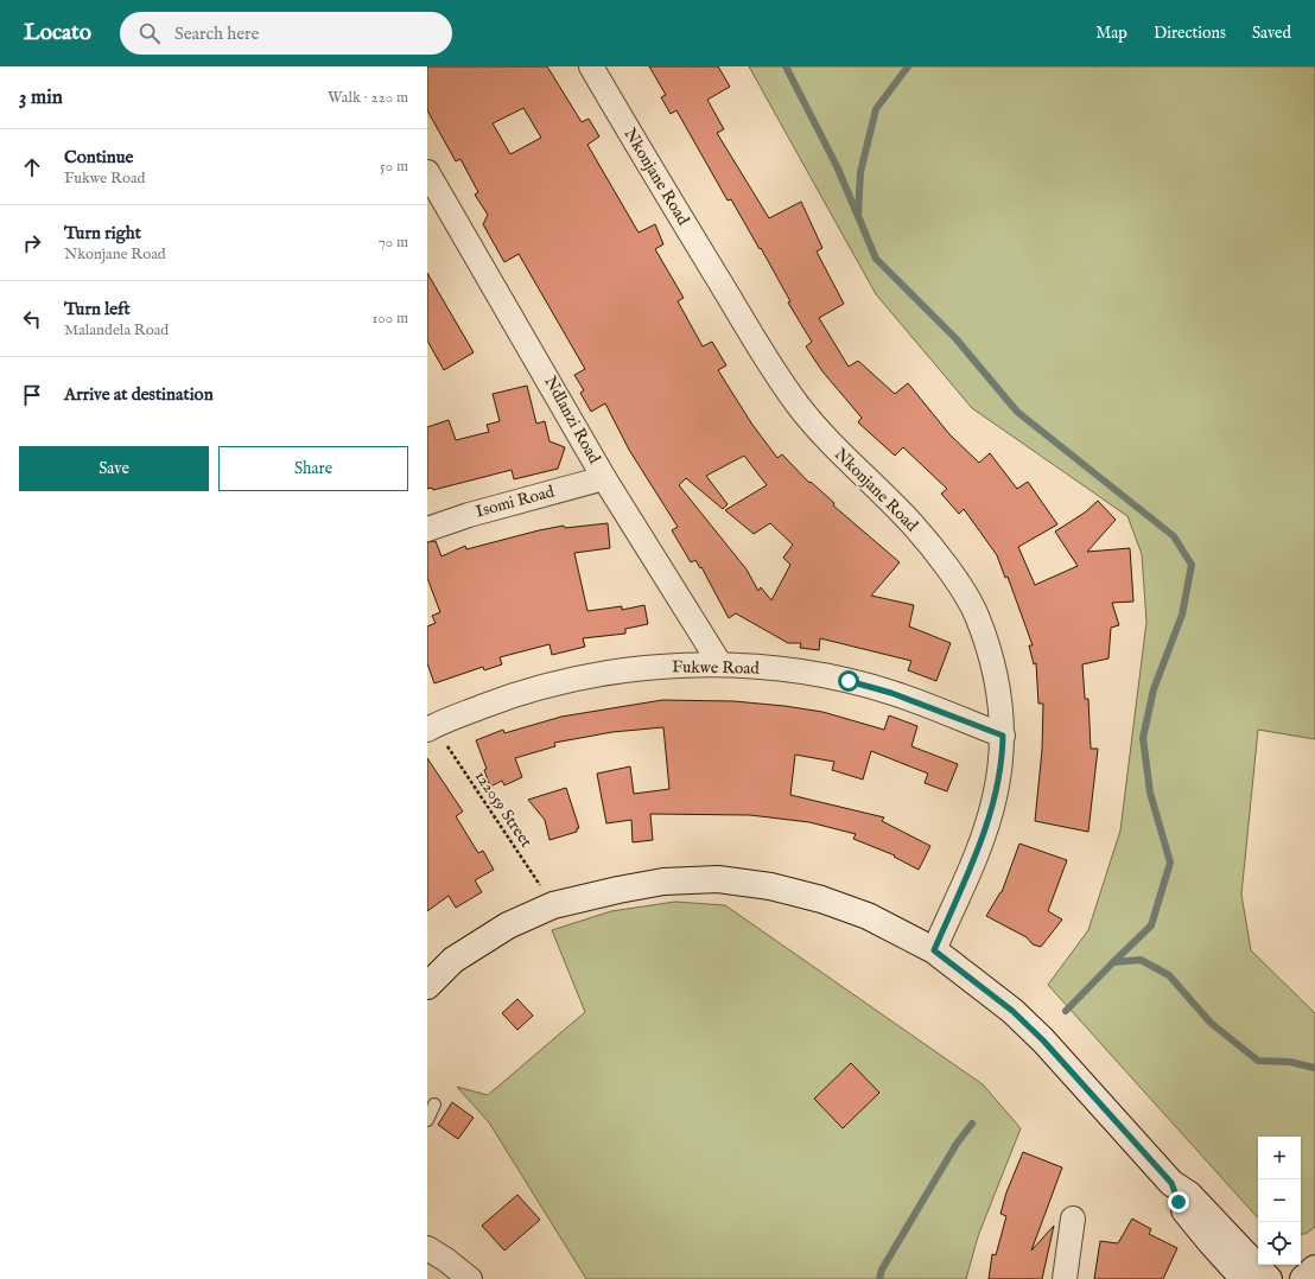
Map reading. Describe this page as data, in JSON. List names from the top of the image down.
{
  "streets": {
    "street": [
      "Nkonjane Road",
      "Ndlanzi Road",
      "Isomi Road",
      "Fukwe Road"
    ],
    "path": ["122059 Street"]
  },
  "crossings": [
    ["Nkonjane Road", "Fukwe Road"],
    ["Ndlanzi Road", "Isomi Road"],
    ["Ndlanzi Road", "Fukwe Road"],
    ["Fukwe Road", "122059 Street"]
  ],
  "page": {
    "header": "Locato",
    "search": "Search here",
    "nav": ["Map", "Directions", "Saved"],
    "heading": ["3 min", "Walk · 220 m"],
    "list": [
      ["Continue", "Fukwe Road", "50 m"],
      ["Turn right", "Nkonjane Road", "70 m"],
      ["Turn left", "Malandela Road", "100 m"],
      "Arrive at destination"
    ],
    "buttons": ["Save", "Share"],
    "map_buttons": ["+", "−"]
  }
}
